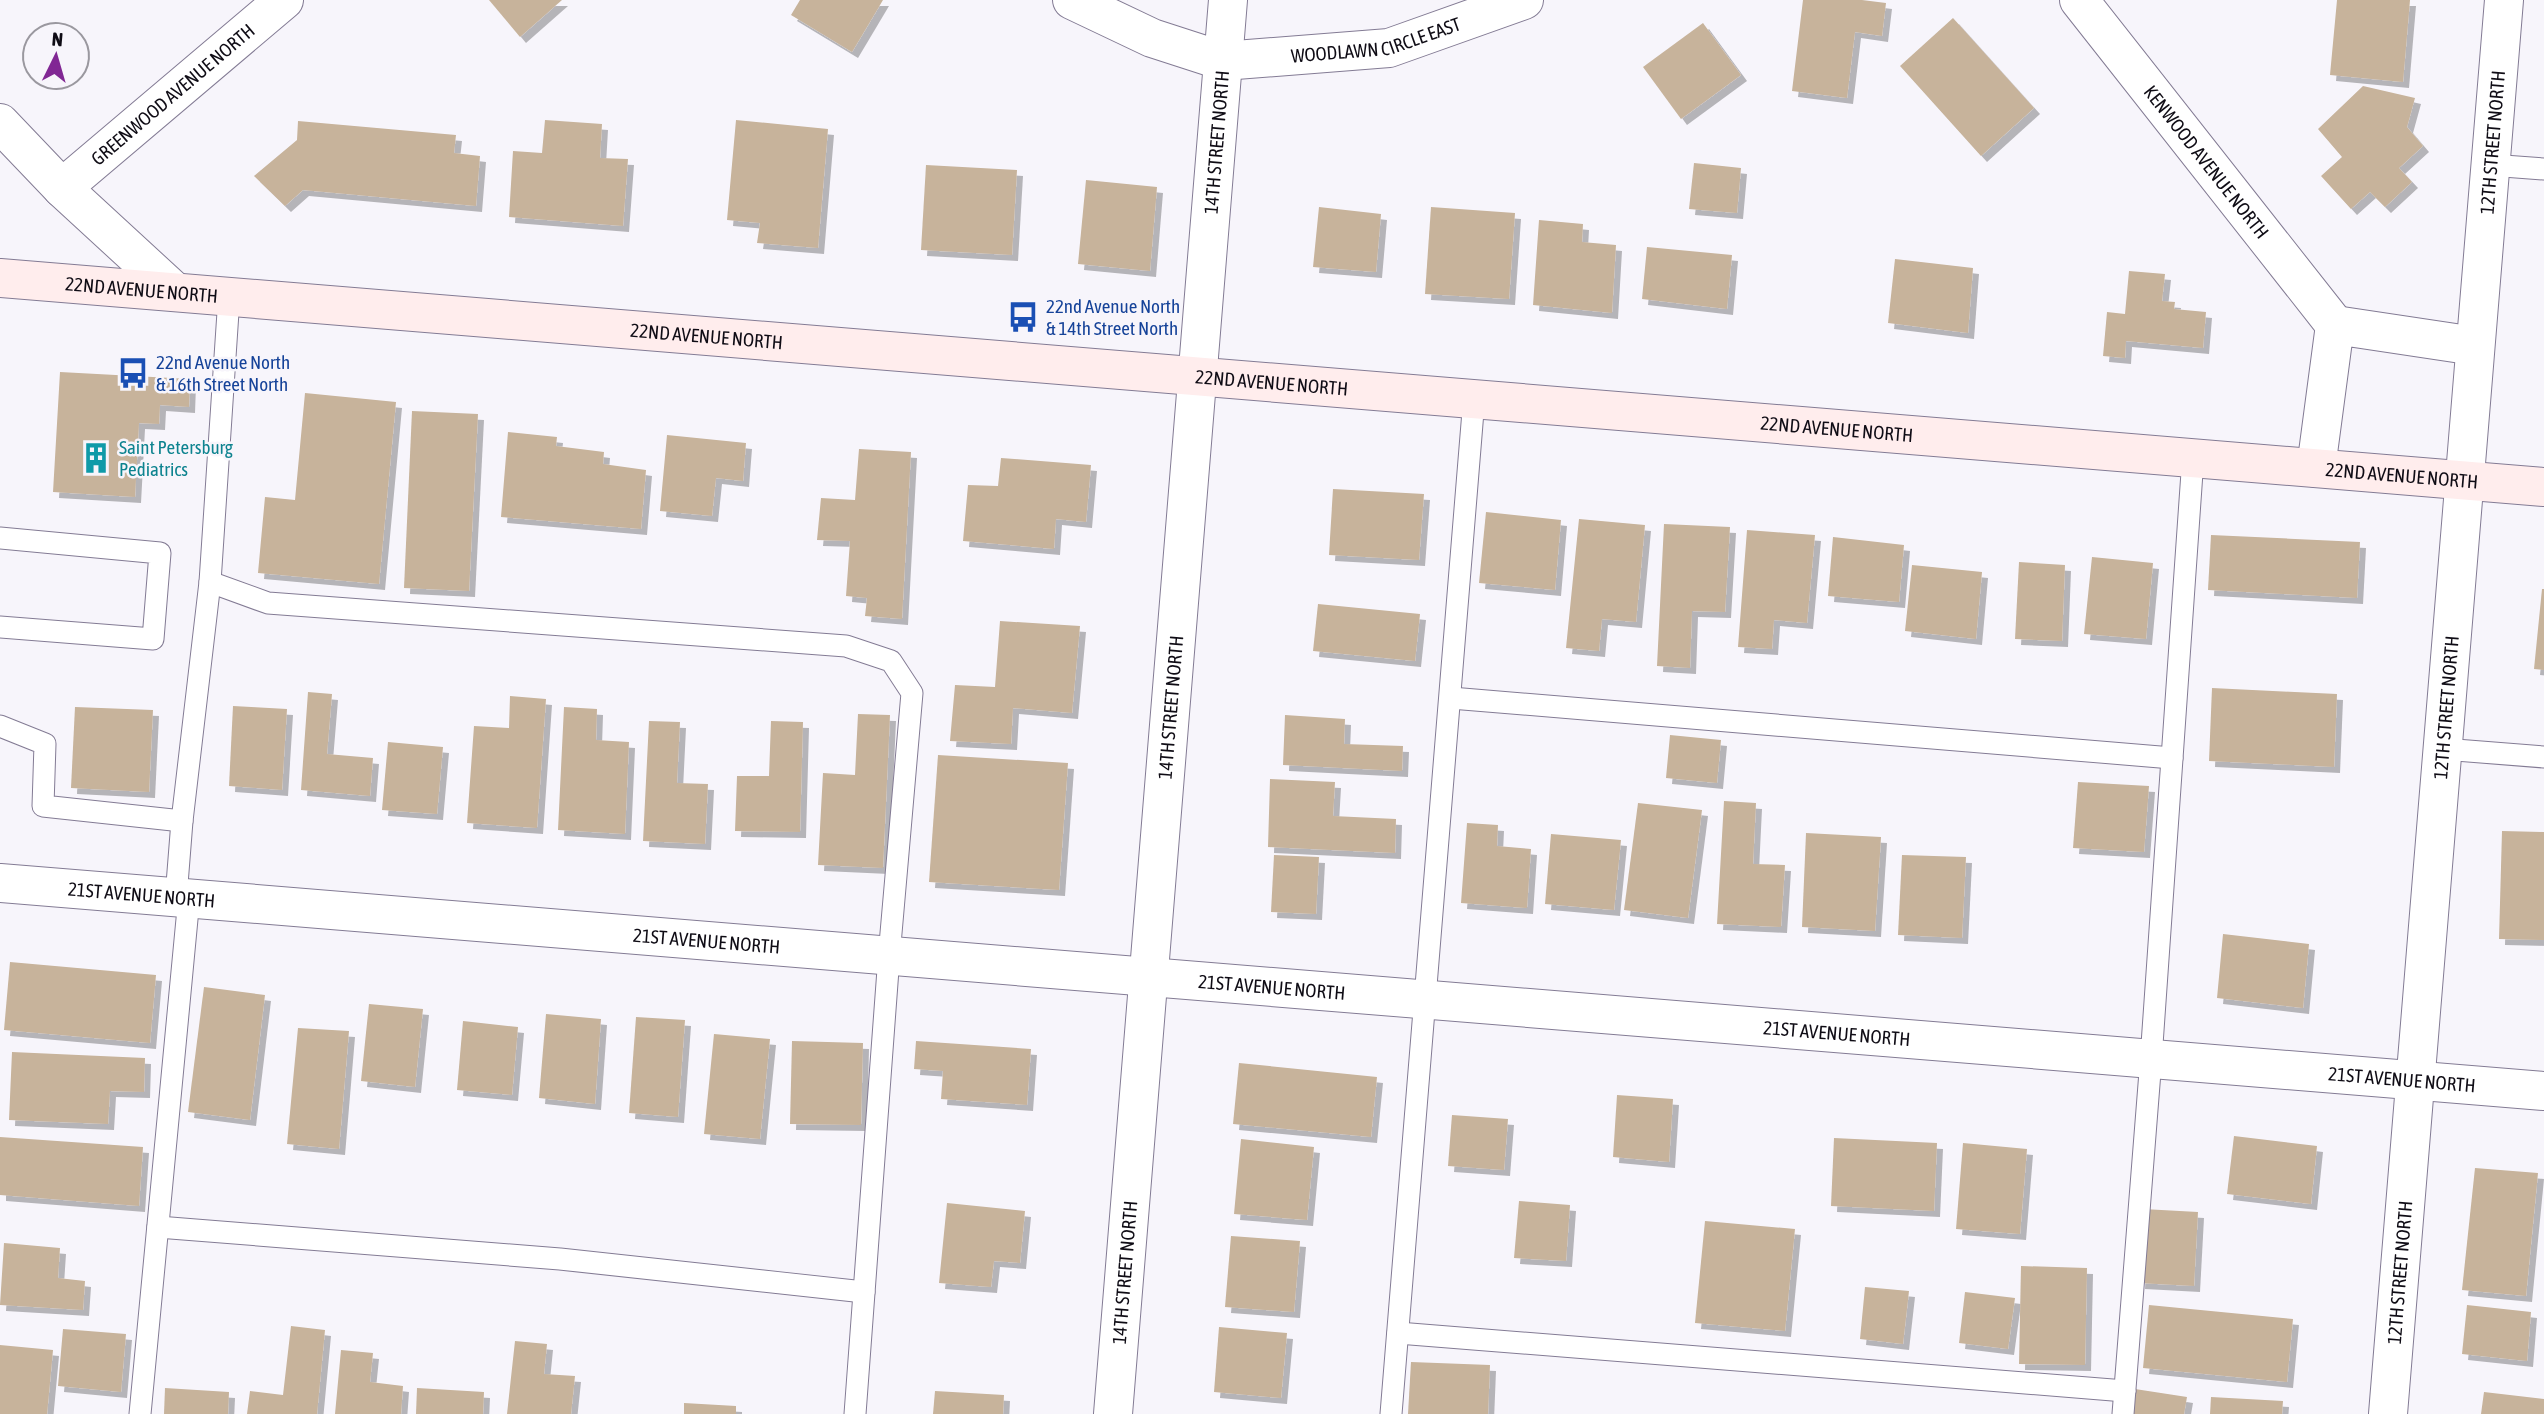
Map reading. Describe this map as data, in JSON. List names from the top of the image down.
{
  "streets": {
    "main road": ["22ND AVENUE NORTH"],
    "street": [
      "WOODLAWN CIRCLE EAST",
      "GREENWOOD AVENUE NORTH",
      "14TH STREET NORTH",
      "12TH STREET NORTH",
      "KENWOOD AVENUE NORTH",
      "21ST AVENUE NORTH"
    ]
  },
  "crossings": [
    ["WOODLAWN CIRCLE EAST", "14TH STREET NORTH"],
    ["14TH STREET NORTH", "22ND AVENUE NORTH"],
    ["14TH STREET NORTH", "21ST AVENUE NORTH"],
    ["12TH STREET NORTH", "22ND AVENUE NORTH"],
    ["12TH STREET NORTH", "21ST AVENUE NORTH"]
  ],
  "places": {
    "bus stop": ["22nd Avenue North & 14th Street North", "22nd Avenue North & 16th Street North"],
    "building": ["Saint Petersburg Pediatrics"]
  },
  "north": "top"
}
